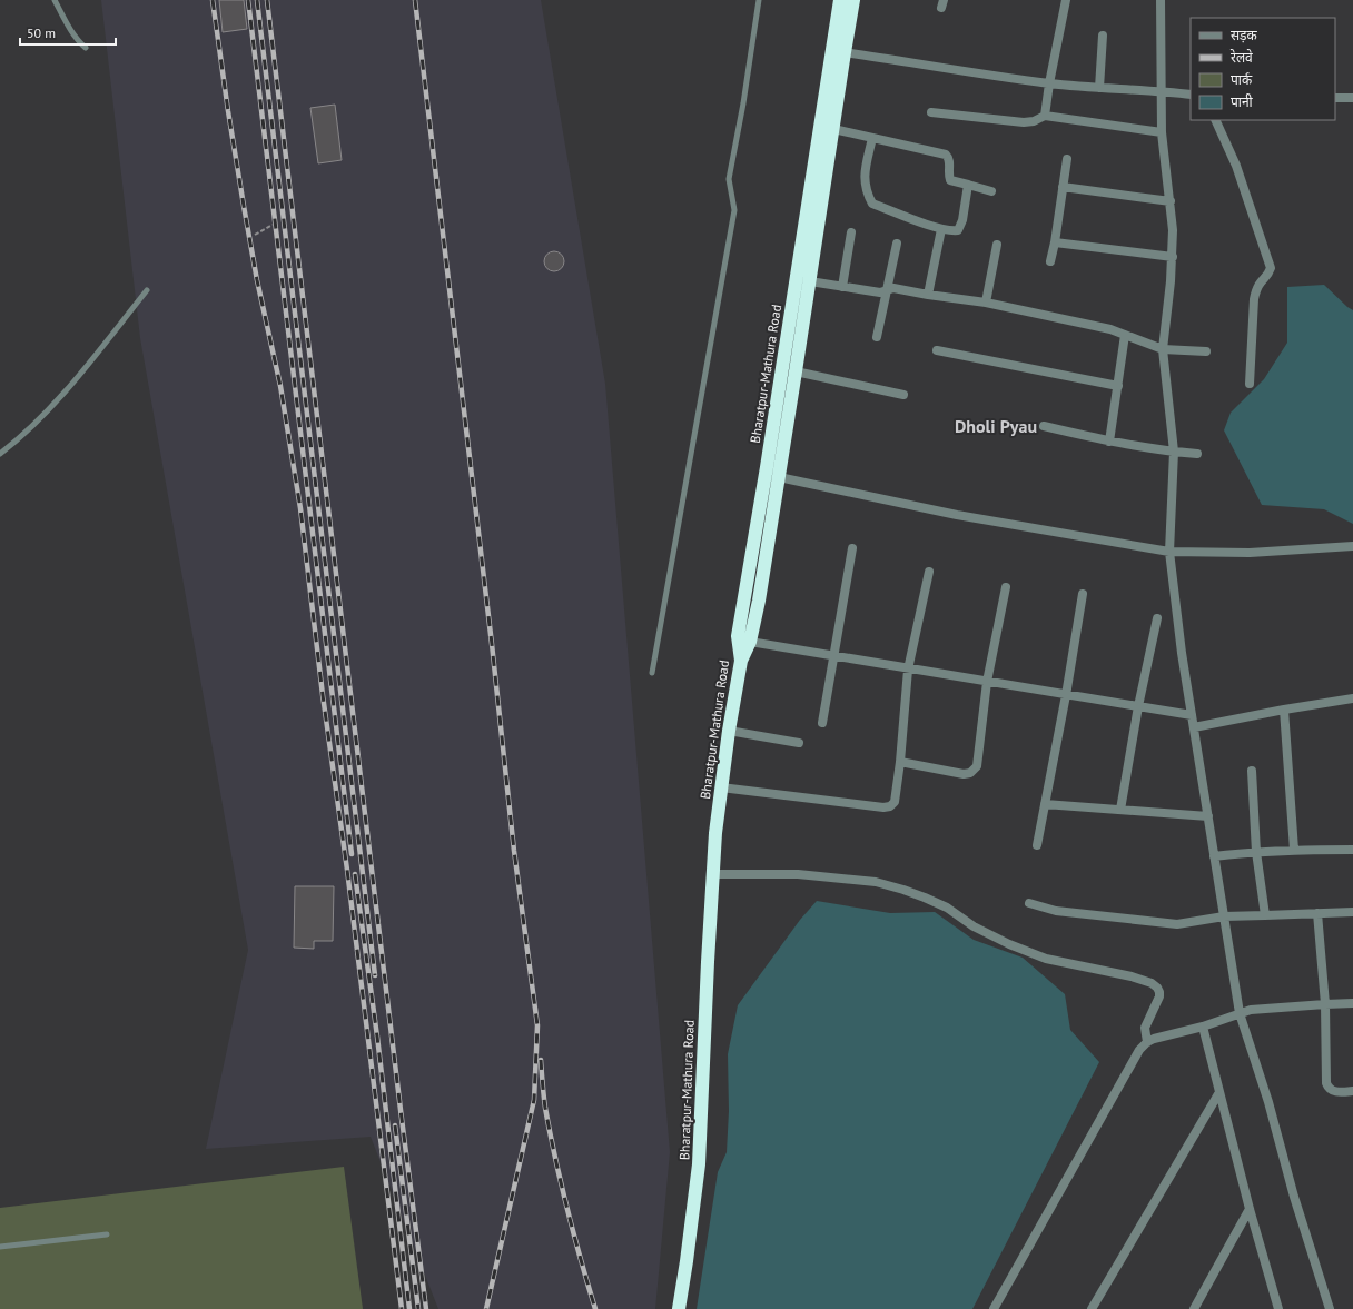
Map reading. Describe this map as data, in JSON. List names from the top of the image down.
{
  "streets": {
    "highway": ["Bharatpur-Mathura Road"]
  },
  "districts": ["Dholi Pyau"],
  "legend": [
    "सड़क",
    "रेलवे",
    "पार्क",
    "पानी"
  ],
  "scale_bar": "50 m"
}
